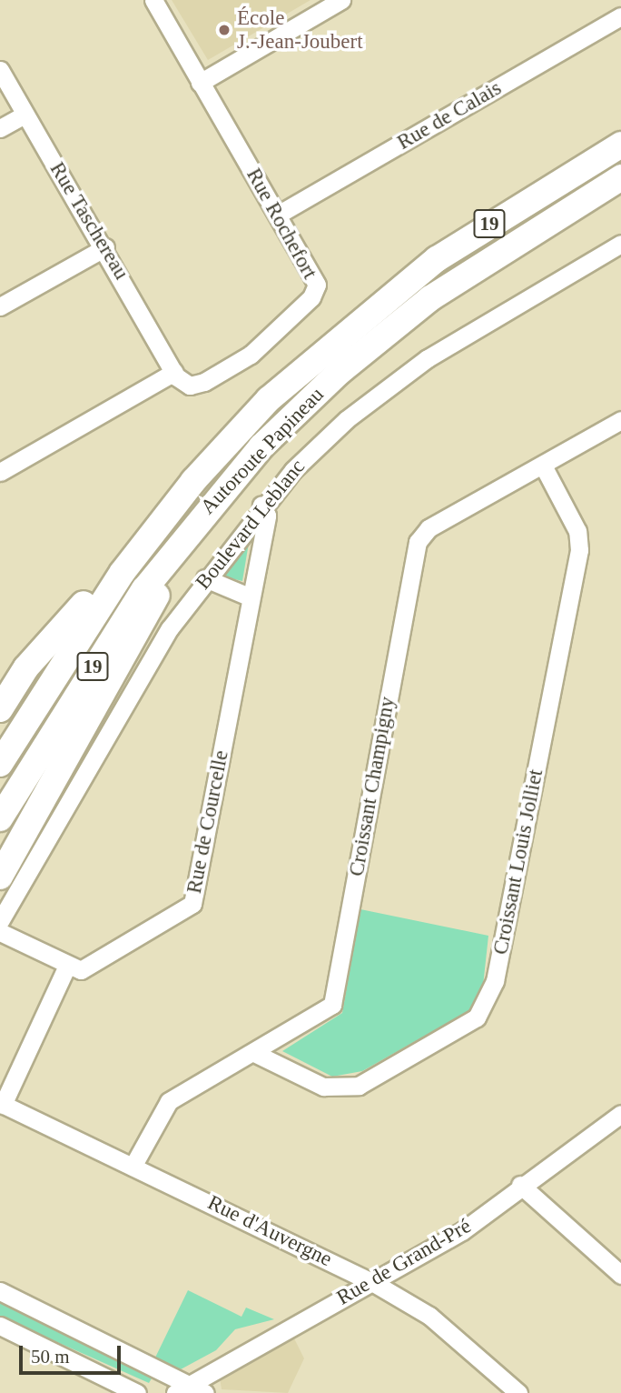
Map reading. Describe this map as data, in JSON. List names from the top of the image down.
{
  "streets": {
    "highway": ["19", "Autoroute Papineau"],
    "street": [
      "Rue de Calais",
      "Rue Taschereau",
      "Rue Rochefort",
      "Boulevard Leblanc",
      "Croissant Champigny",
      "Rue de Courcelle",
      "Croissant Louis Jolliet",
      "Rue d'Auvergne",
      "Rue de Grand-Pré"
    ]
  },
  "crossings": [
    ["Rue de Calais", "Rue Rochefort"],
    ["Rue Taschereau", "Rue Rochefort"],
    ["Boulevard Leblanc", "Rue de Courcelle"],
    ["Croissant Champigny", "Croissant Louis Jolliet"],
    ["Croissant Champigny", "Rue d'Auvergne"],
    ["Rue d'Auvergne", "Rue de Grand-Pré"]
  ],
  "places": ["École J.-Jean-Joubert"],
  "scale_bar": "50 m"
}
